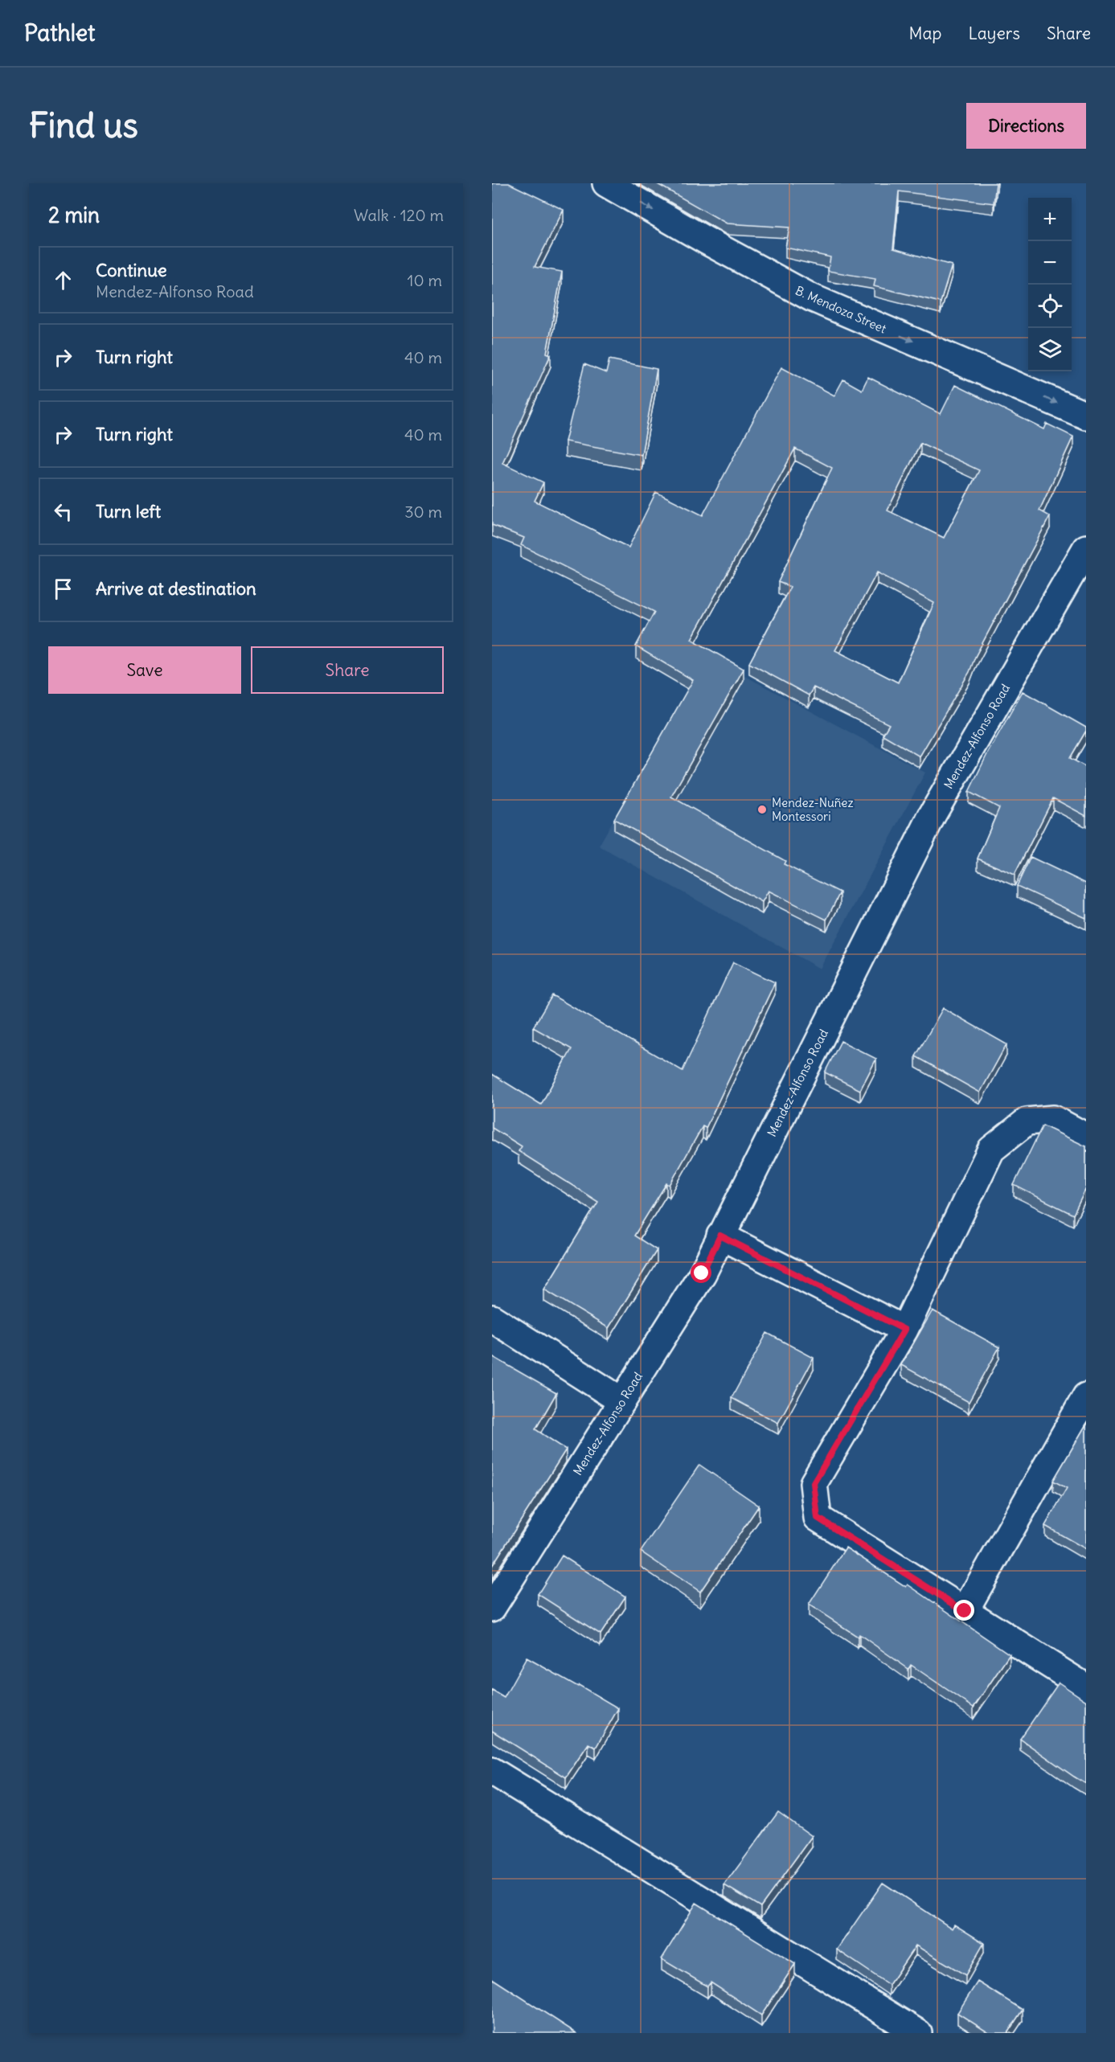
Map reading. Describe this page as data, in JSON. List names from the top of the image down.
{
  "streets": {
    "street": ["B. Mendoza Street", "Mendez-Alfonso Road"]
  },
  "one_way": ["B. Mendoza Street"],
  "places": ["Mendez-Nuñez Montessori"],
  "page": {
    "header": "Pathlet",
    "nav": ["Map", "Layers", "Share"],
    "buttons": [
      "Directions",
      ["Save", "Share"]
    ],
    "title": "Find us",
    "heading": ["2 min", "Walk · 120 m"],
    "map_buttons": ["+", "−"],
    "list": [
      ["Continue", "Mendez-Alfonso Road", "10 m"],
      ["Turn right", "40 m"],
      ["Turn right", "40 m"],
      ["Turn left", "30 m"],
      "Arrive at destination"
    ]
  }
}
